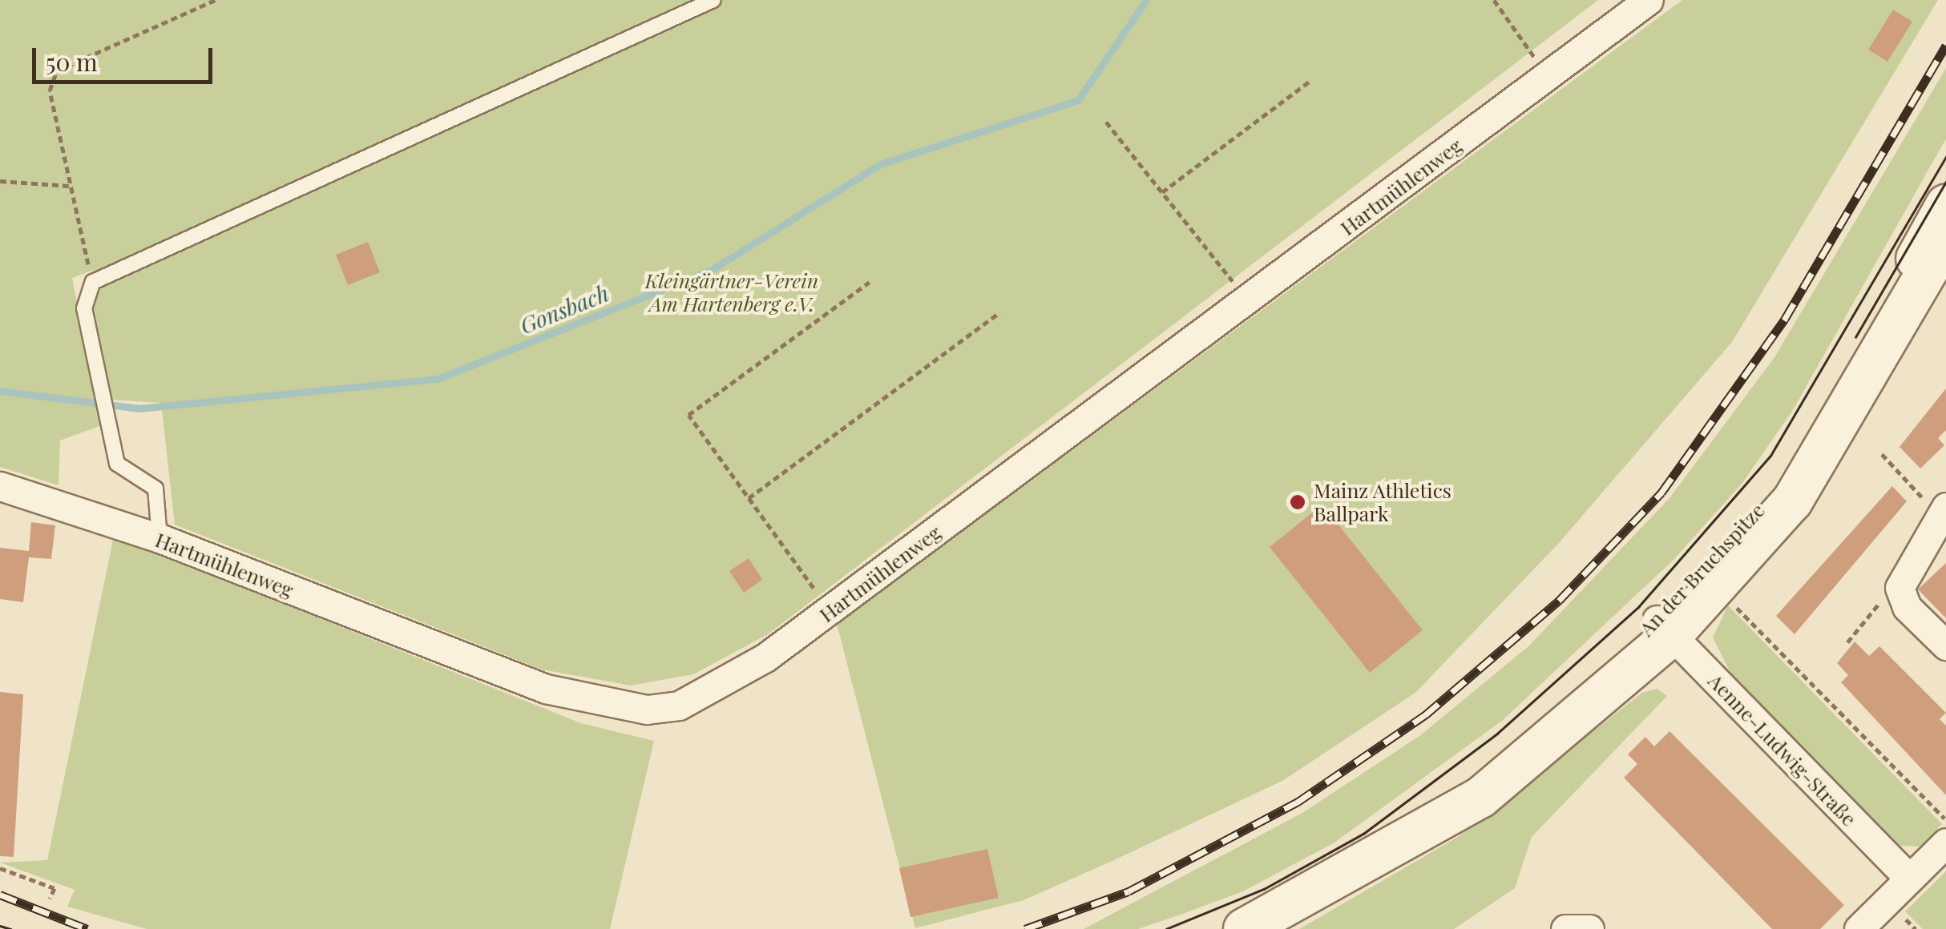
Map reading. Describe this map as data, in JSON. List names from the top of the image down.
{
  "streets": {
    "main road": ["An der Bruchspitze"],
    "street": ["Hartmühlenweg", "Aenne-Ludwig-Straße"]
  },
  "crossings": [
    ["An der Bruchspitze", "Aenne-Ludwig-Straße"]
  ],
  "water": ["Gonsbach"],
  "parks": ["Kleingärtner-Verein Am Hartenberg e.V."],
  "places": ["Mainz Athletics Ballpark"],
  "scale_bar": "50 m"
}
